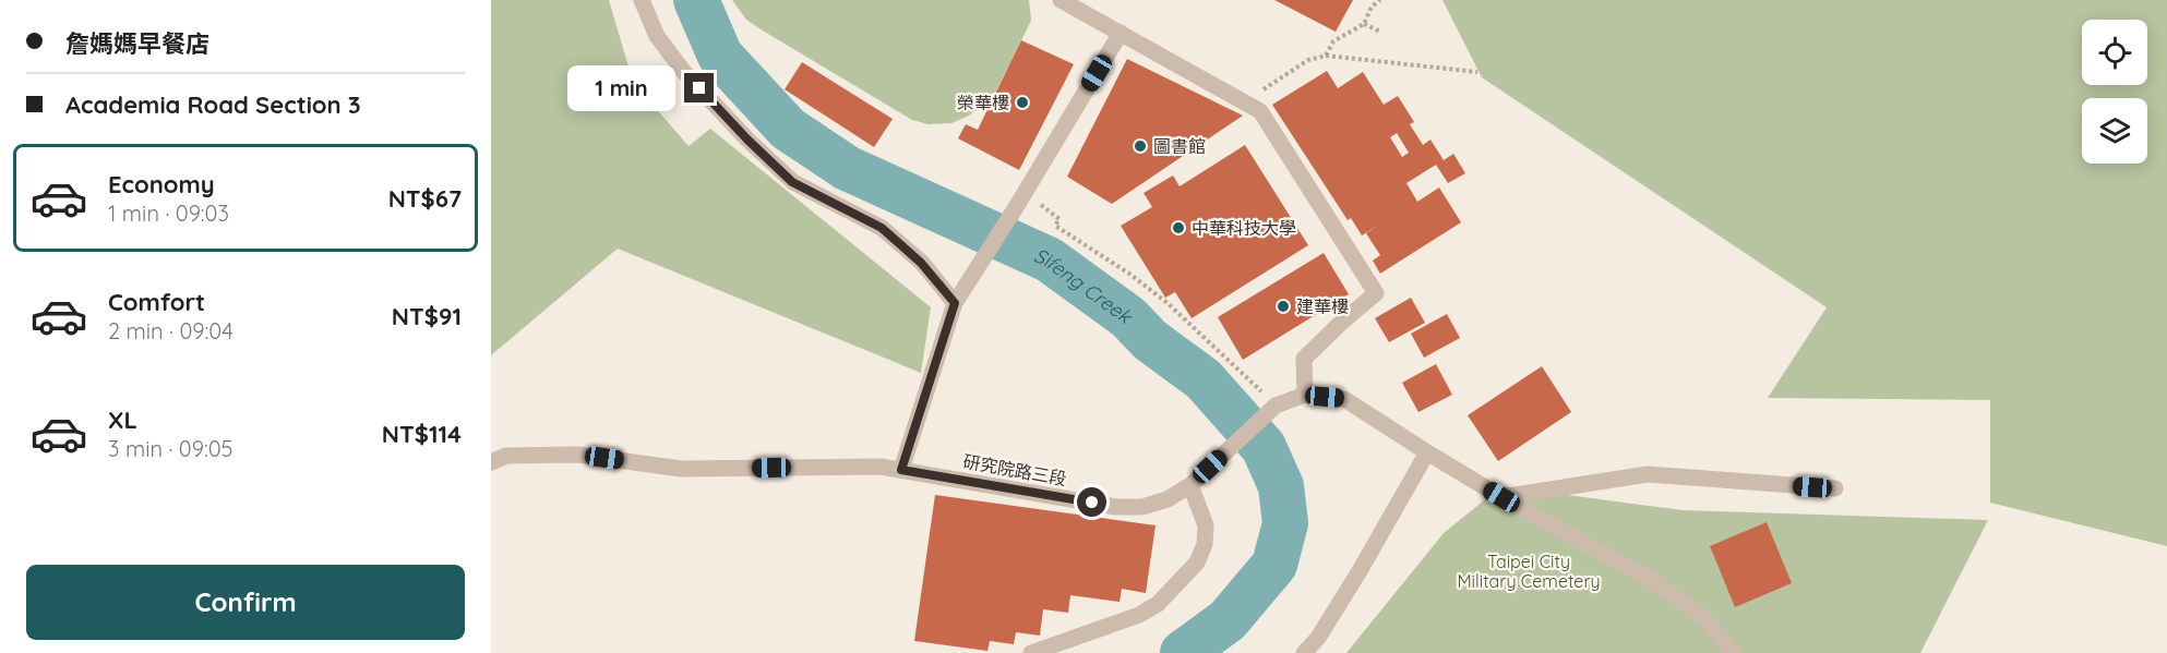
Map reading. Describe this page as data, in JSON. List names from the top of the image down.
{
  "streets": {
    "street": ["研究院路三段"]
  },
  "water": ["Sifeng Creek"],
  "parks": ["Taipei City Military Cemetery"],
  "places": [
    "榮華樓",
    "圖書館",
    "中華科技大學",
    "建華樓"
  ],
  "page": {
    "banner": ["詹媽媽早餐店", "Academia Road Section 3"],
    "bubble": "1 min",
    "list": [
      {
        "name": "Economy",
        "note": "1 min · 09:03",
        "value": "NT$67"
      },
      {
        "name": "Comfort",
        "note": "2 min · 09:04",
        "value": "NT$91"
      },
      {
        "name": "XL",
        "note": "3 min · 09:05",
        "value": "NT$114"
      }
    ],
    "buttons": "Confirm"
  }
}
